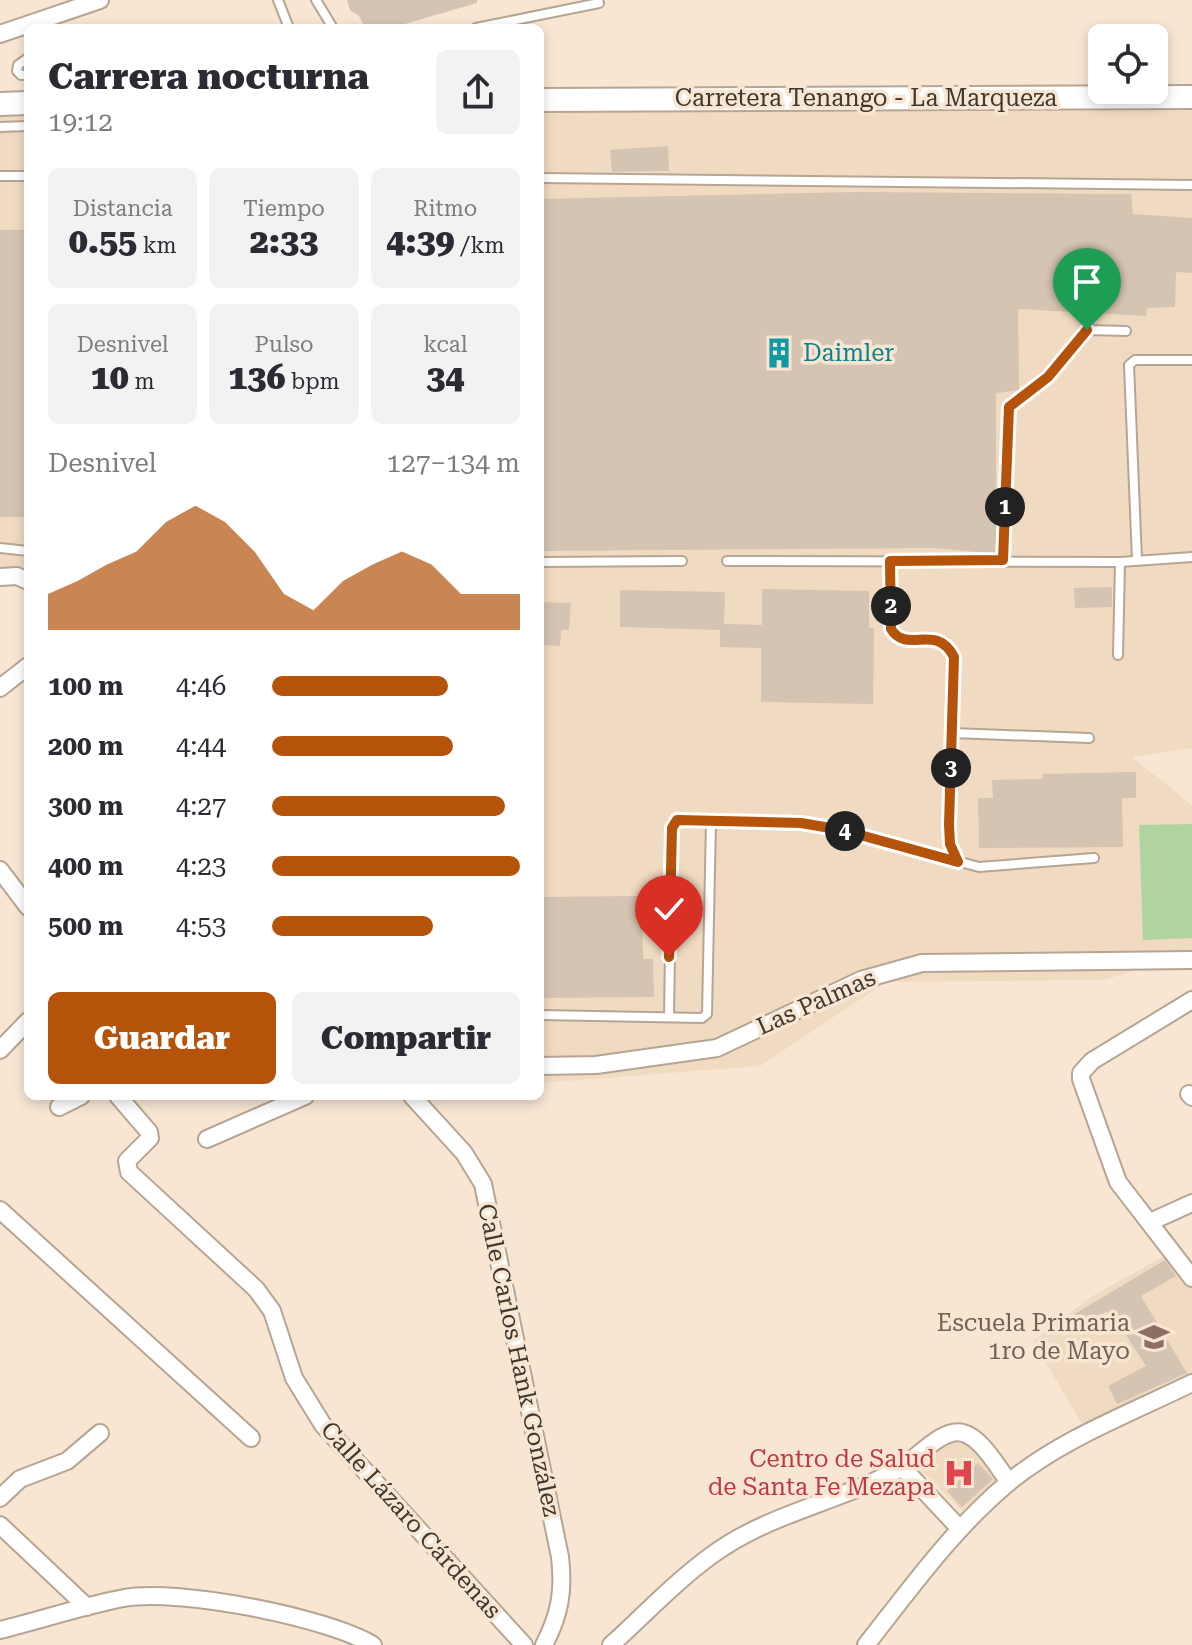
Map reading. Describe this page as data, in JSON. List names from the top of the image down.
{
  "streets": {
    "main road": ["Carretera Tenango - La Marqueza"],
    "street": ["Las Palmas", "Calle Carlos Hank González", "Calle Lázaro Cárdenas"]
  },
  "places": {
    "building": ["Daimler"],
    "school or university": ["Escuela Primaria 1ro de Mayo"],
    "hospital": ["Centro de Salud de Santa Fe Mezapa"]
  },
  "page": {
    "heading": ["Carrera nocturna", "19:12"],
    "stats": [
      ["Distancia", "0.55 km"],
      ["Tiempo", "2:33"],
      ["Ritmo", "4:39 /km"],
      ["Desnivel", "10 m"],
      ["Pulso", "136 bpm"],
      ["kcal", "34"]
    ],
    "chart": ["Desnivel", "127–134 m"],
    "pins": [
      "1",
      "2",
      "3",
      "4"
    ],
    "list": [
      {
        "name": "100 m",
        "note": "4:46"
      },
      {
        "name": "200 m",
        "note": "4:44"
      },
      {
        "name": "300 m",
        "note": "4:27"
      },
      {
        "name": "400 m",
        "note": "4:23"
      },
      {
        "name": "500 m",
        "note": "4:53"
      }
    ],
    "buttons": ["Guardar", "Compartir"]
  }
}
